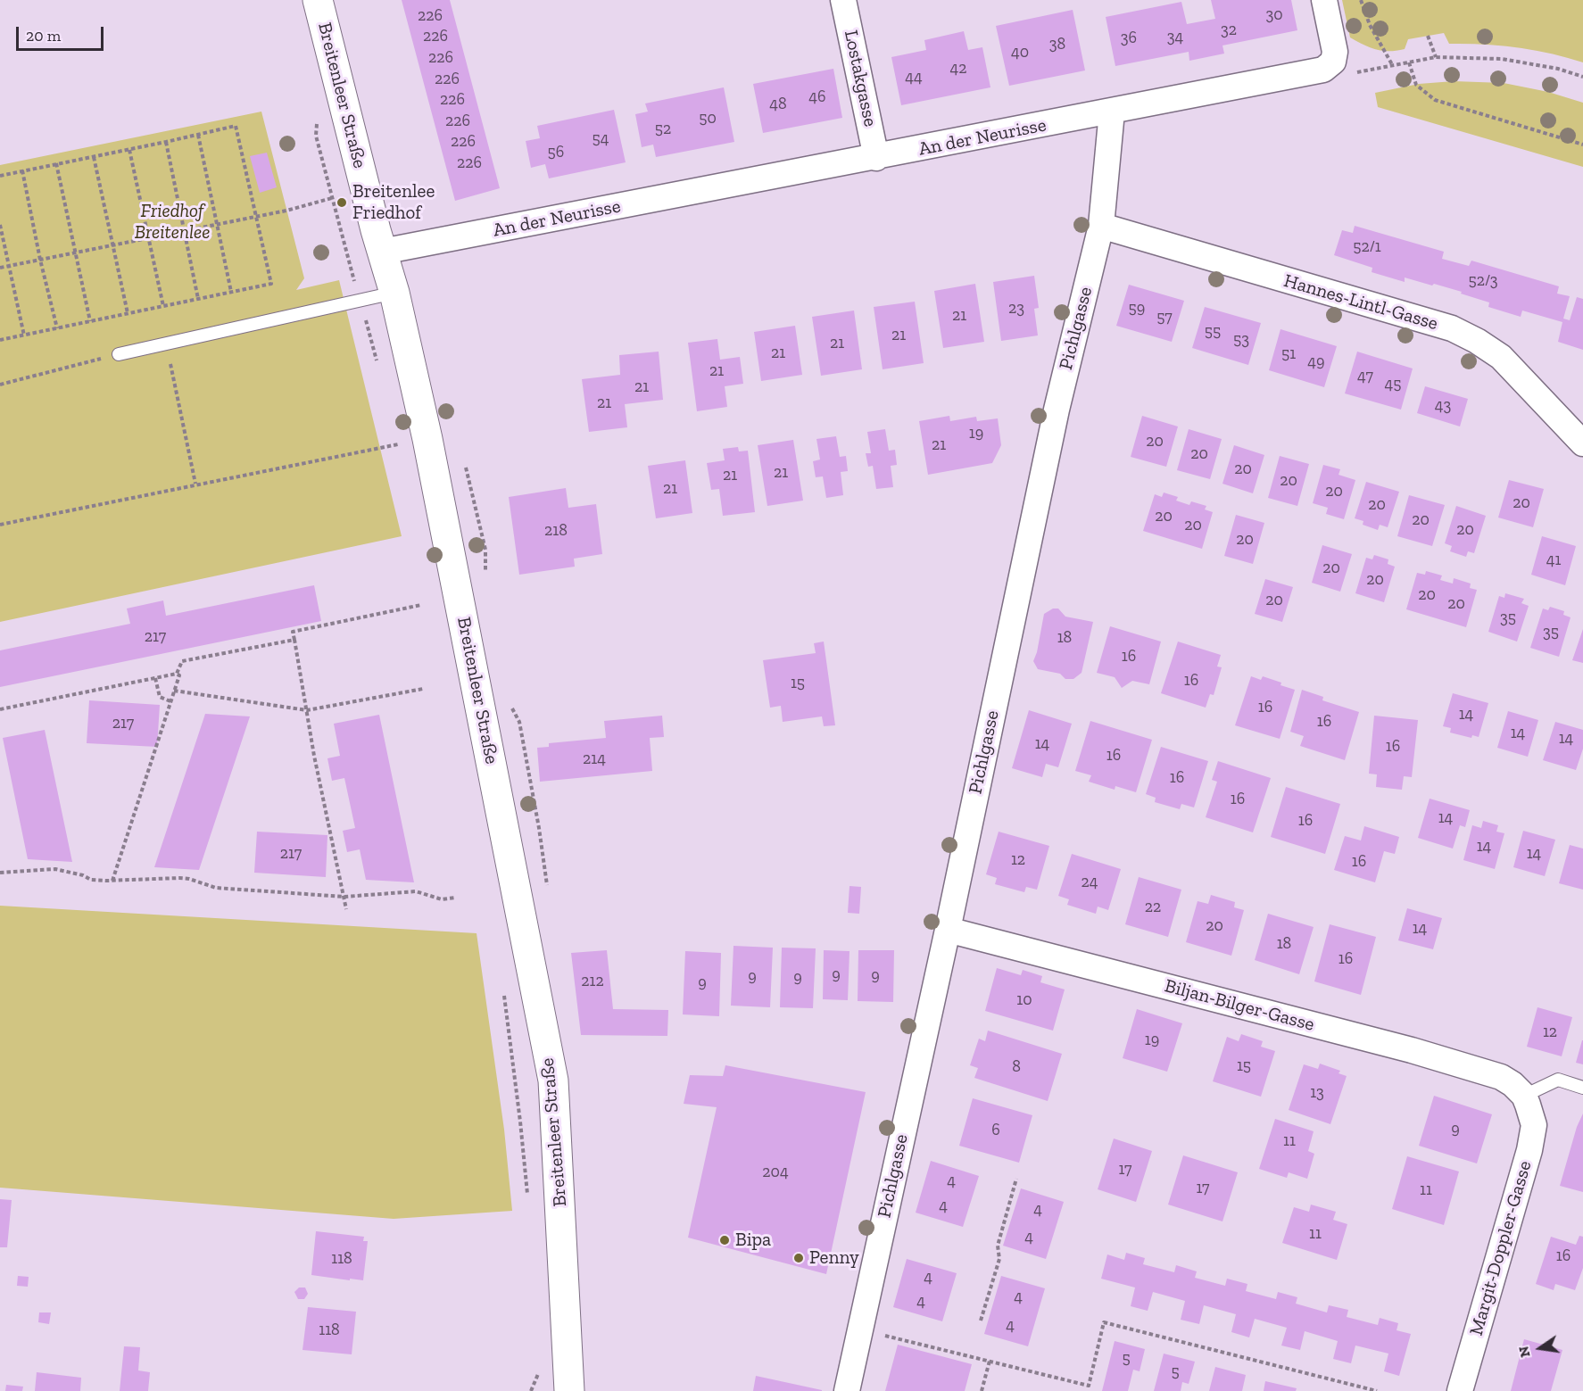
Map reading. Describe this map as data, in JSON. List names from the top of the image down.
{
  "streets": {
    "main road": ["Breitenleer Straße"],
    "street": [
      "Lostakgasse",
      "An der Neurisse",
      "Hannes-Lintl-Gasse",
      "Pichlgasse",
      "Biljan-Bilger-Gasse",
      "Margit-Doppler-Gasse"
    ]
  },
  "crossings": [
    ["Lostakgasse", "An der Neurisse"],
    ["Breitenleer Straße", "An der Neurisse"],
    ["An der Neurisse", "Pichlgasse"],
    ["Hannes-Lintl-Gasse", "Pichlgasse"],
    ["Pichlgasse", "Biljan-Bilger-Gasse"],
    ["Biljan-Bilger-Gasse", "Margit-Doppler-Gasse"]
  ],
  "parks": ["Friedhof Breitenlee"],
  "places": ["Breitenlee Friedhof", "Bipa", "Penny"],
  "house_numbers": [
    "30",
    "226",
    "32",
    "226",
    "34",
    "36",
    "38",
    "40",
    "226",
    "42",
    "44",
    "226",
    "46",
    "226",
    "48",
    "50",
    "226",
    "52",
    "54",
    "226",
    "56",
    "226",
    "52/1",
    "52/3",
    "23",
    "59",
    "21",
    "57",
    "55",
    "21",
    "53",
    "21",
    "21",
    "51",
    "49",
    "21",
    "47",
    "45",
    "21",
    "21",
    "43",
    "19",
    "20",
    "21",
    "20",
    "20",
    "21",
    "21",
    "20",
    "21",
    "20",
    "20",
    "20",
    "20",
    "20",
    "20",
    "20",
    "218",
    "20",
    "41",
    "20",
    "20",
    "20",
    "20",
    "20",
    "35",
    "35",
    "217",
    "18",
    "16",
    "16",
    "15",
    "16",
    "14",
    "16",
    "217",
    "14",
    "14",
    "14",
    "16",
    "16",
    "214",
    "16",
    "16",
    "14",
    "16",
    "14",
    "217",
    "14",
    "12",
    "16",
    "24",
    "22",
    "20",
    "14",
    "18",
    "16",
    "9",
    "9",
    "9",
    "9",
    "212",
    "9",
    "10",
    "12",
    "19",
    "15",
    "8",
    "13",
    "9",
    "6",
    "11",
    "17",
    "204",
    "4",
    "17",
    "11",
    "4",
    "4",
    "11",
    "4",
    "16",
    "118",
    "4",
    "4",
    "4",
    "4",
    "118",
    "5",
    "5"
  ],
  "scale_bar": "20 m",
  "north": "left"
}
